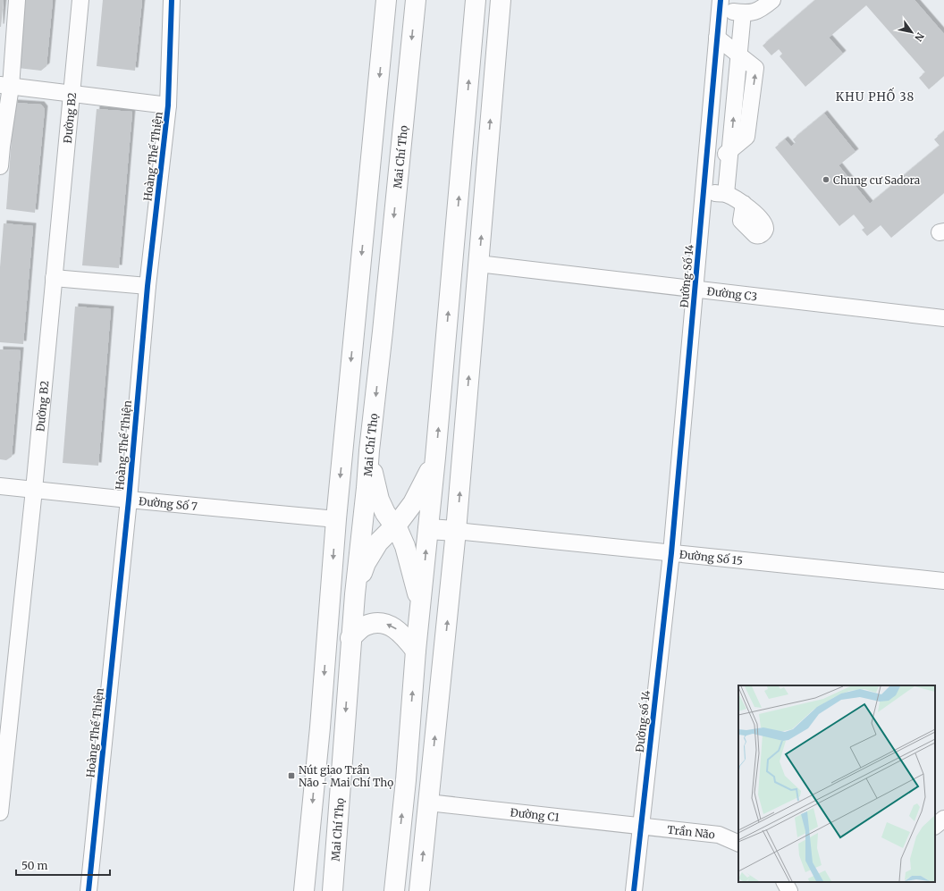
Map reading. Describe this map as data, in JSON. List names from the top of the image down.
{
  "streets": {
    "main road": ["Mai Chí Thọ"],
    "street": [
      "Đường B2",
      "Hoàng Thế Thiện",
      "Đường Số 14",
      "Đường C3",
      "Đường Số 7",
      "Đường Số 15",
      "Đường số 14",
      "Đường C1",
      "Trần Não"
    ]
  },
  "crossings": [
    ["Đường B2", "Đường Số 7"],
    ["Hoàng Thế Thiện", "Đường Số 7"],
    ["Đường Số 14", "Đường C3"],
    ["Đường Số 14", "Đường Số 15"],
    ["Đường Số 14", "Đường số 14"],
    ["Đường Số 15", "Đường số 14"],
    ["Đường số 14", "Đường C1"],
    ["Đường số 14", "Trần Não"],
    ["Đường C1", "Trần Não"]
  ],
  "districts": ["KHU PHỐ 38"],
  "places": {
    "other": ["Chung cư Sadora"],
    "transit": ["Nút giao Trần Não - Mai Chí Thọ"]
  },
  "scale_bar": "50 m",
  "north": "bottom right"
}
